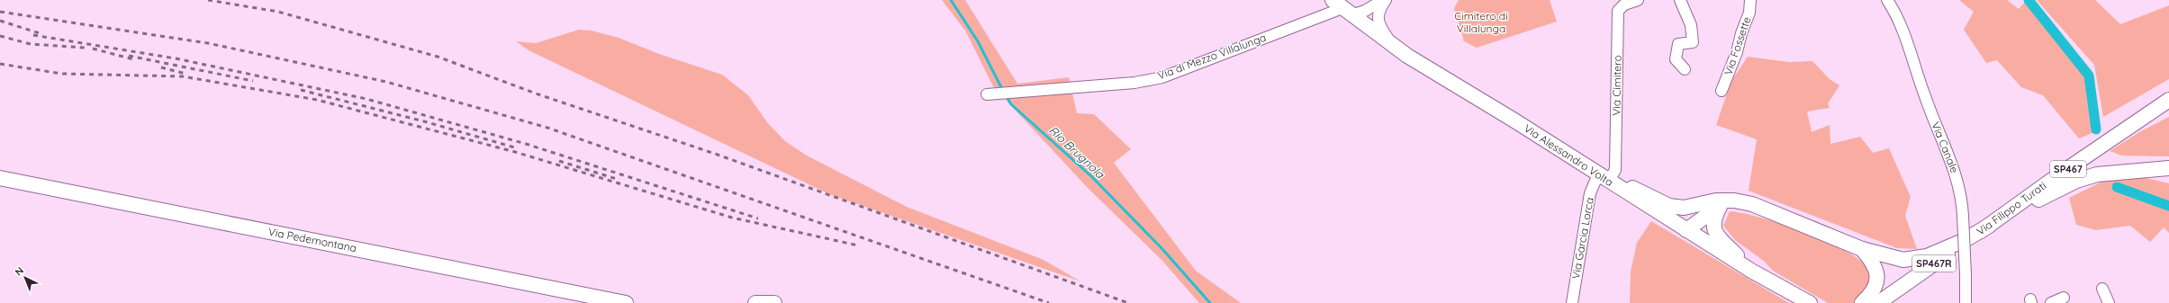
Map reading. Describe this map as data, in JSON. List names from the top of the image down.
{
  "streets": {
    "main road": [
      "Via Alessandro Volta",
      "SP467",
      "Via Filippo Turati",
      "Via Pedemontana",
      "SP467R"
    ],
    "street": [
      "Via Fossette",
      "Via di Mezzo Villalunga",
      "Via Cimitero",
      "Via Canale",
      "Via Garcia Lorca"
    ]
  },
  "crossings": [
    ["Via di Mezzo Villalunga", "Via Alessandro Volta"],
    ["Via Cimitero", "Via Alessandro Volta"],
    ["Via Cimitero", "Via Garcia Lorca"],
    ["Via Alessandro Volta", "Via Garcia Lorca"],
    ["SP467", "Via Filippo Turati"]
  ],
  "water": ["Rio Brugnola"],
  "parks": ["Cimitero di Villalunga"],
  "north": "top left"
}
